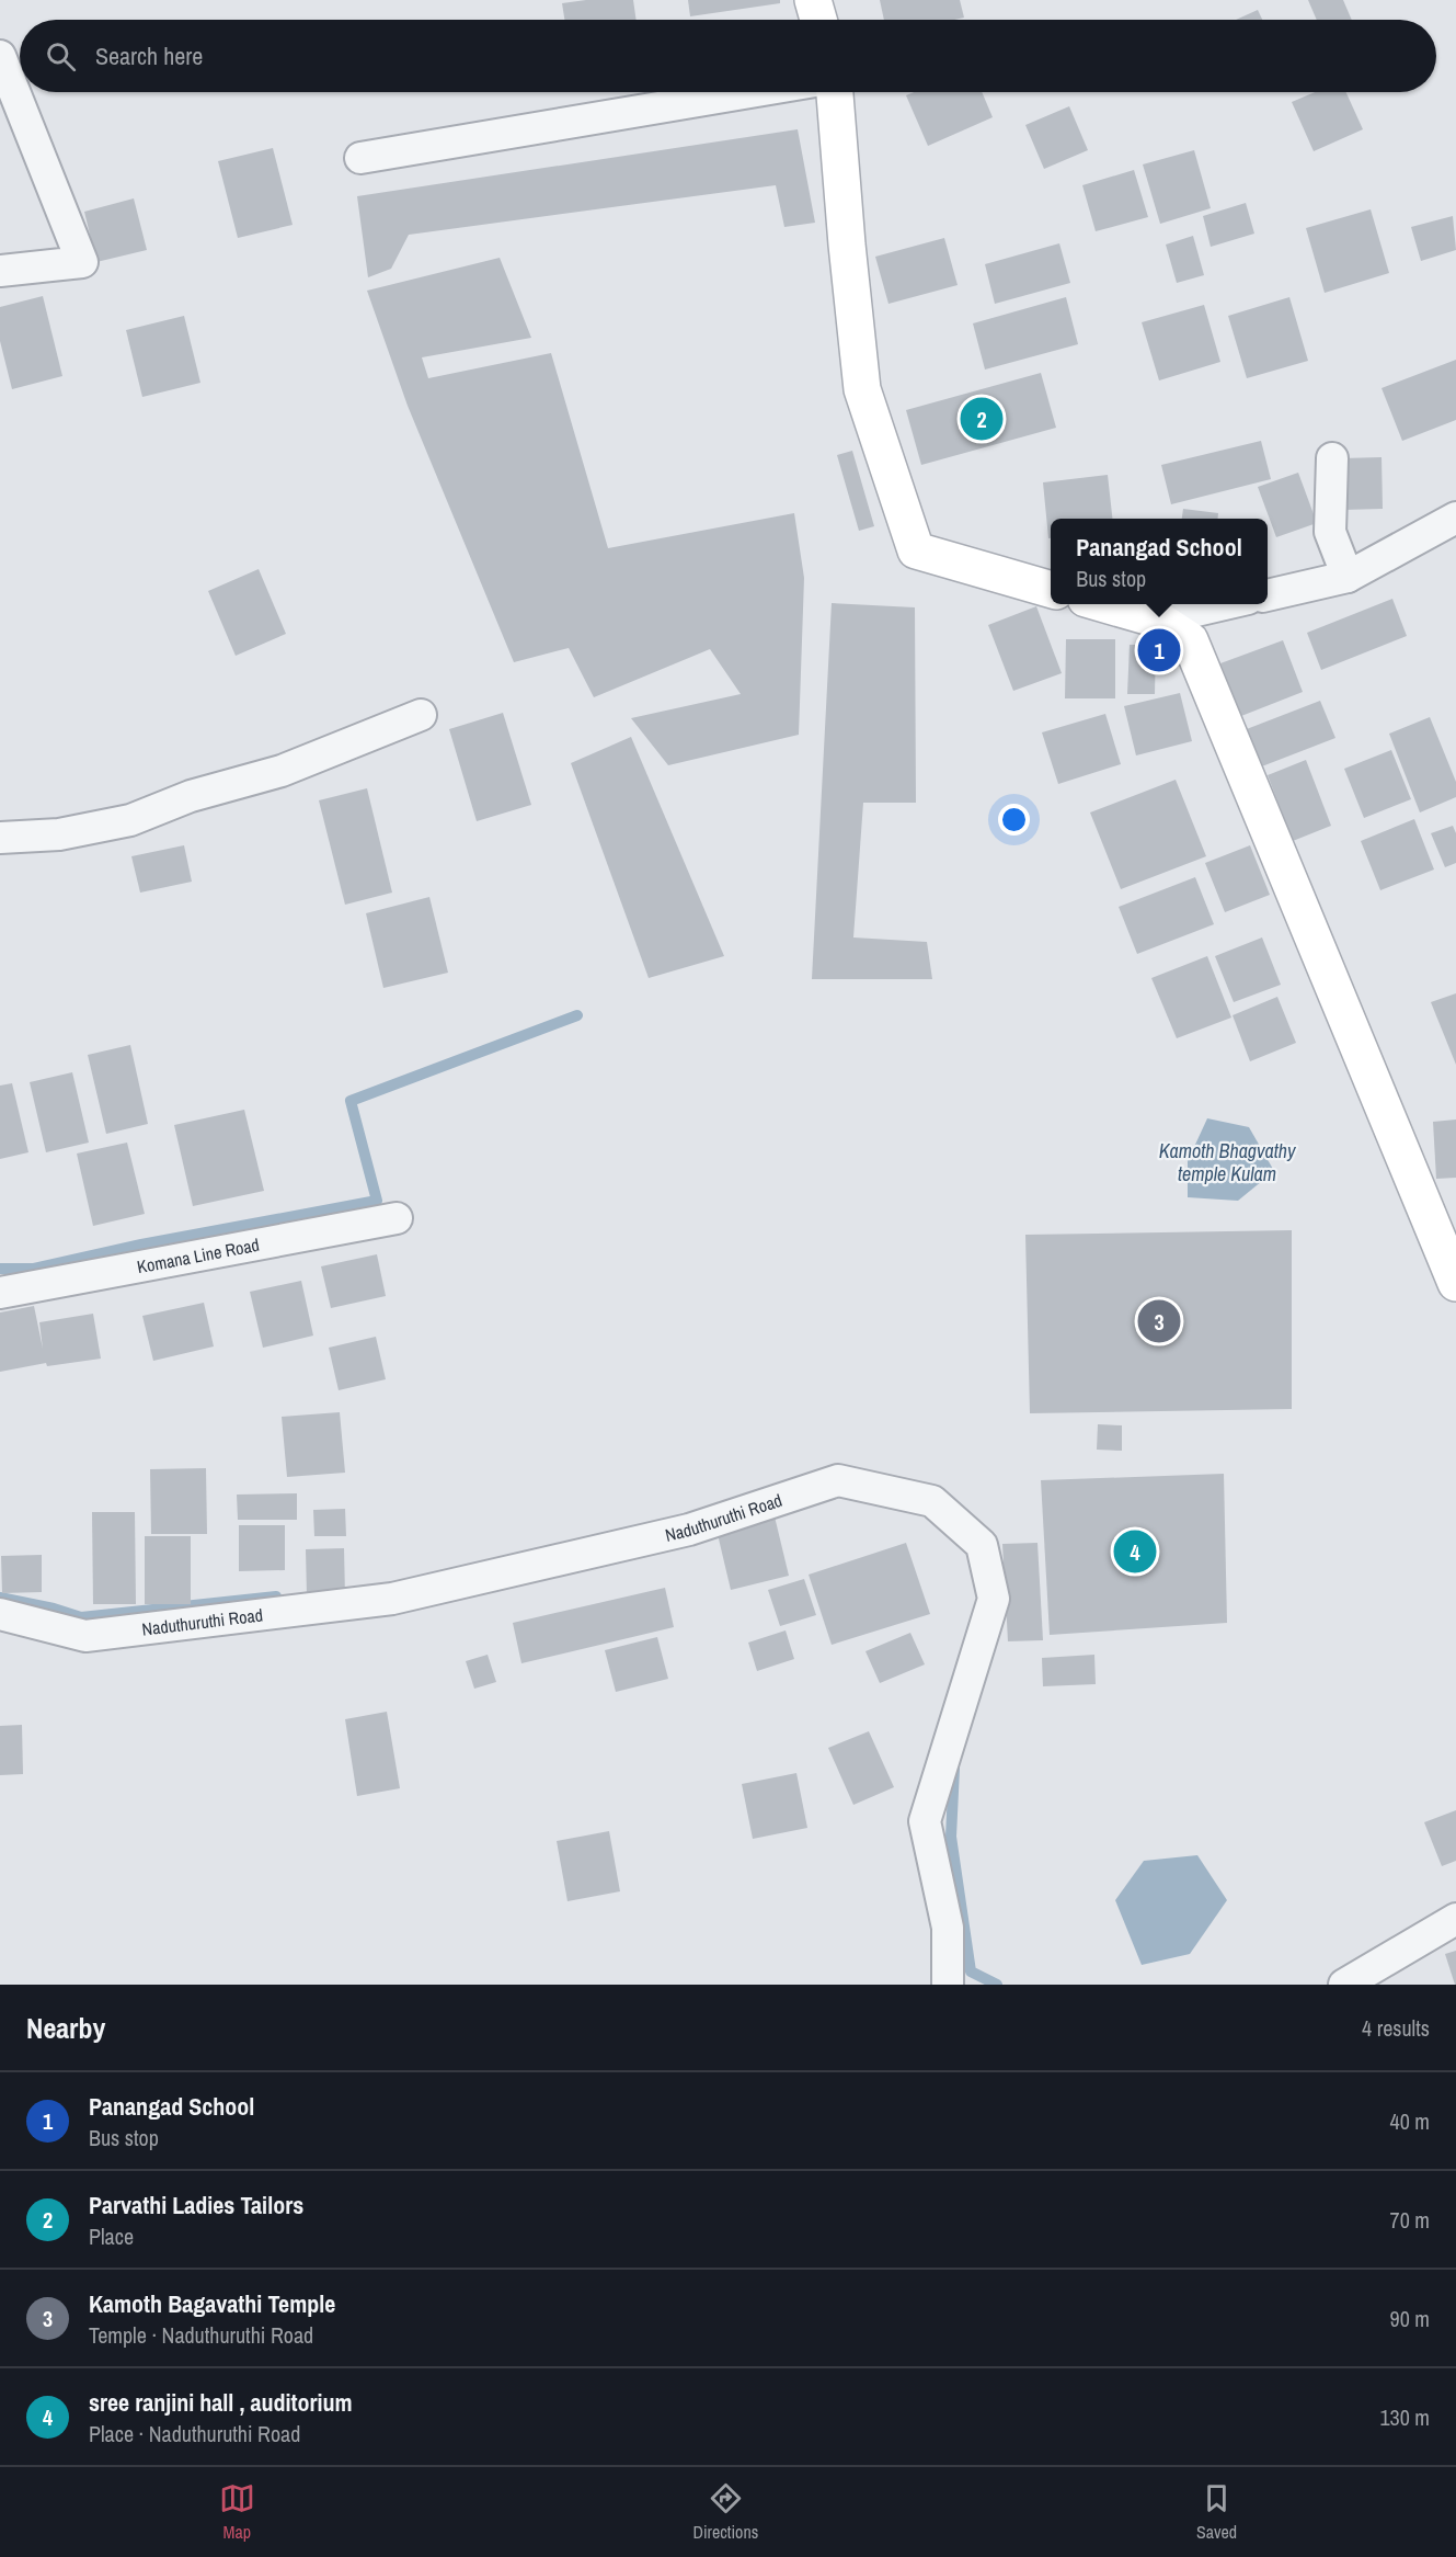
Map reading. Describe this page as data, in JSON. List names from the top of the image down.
{
  "streets": {
    "street": ["Komana Line Road", "Naduthuruthi Road"]
  },
  "water": ["Kamoth Bhagvathy temple Kulam"],
  "page": {
    "search": "Search here",
    "pins": [
      "2",
      "1",
      "3",
      "4"
    ],
    "popup": ["Panangad School", "Bus stop"],
    "heading": ["Nearby", "4 results"],
    "list": [
      {
        "mark": "1",
        "name": "Panangad School",
        "note": "Bus stop",
        "value": "40 m"
      },
      {
        "mark": "2",
        "name": "Parvathi Ladies Tailors",
        "note": "Place",
        "value": "70 m"
      },
      {
        "mark": "3",
        "name": "Kamoth Bagavathi Temple",
        "note": "Temple · Naduthuruthi Road",
        "value": "90 m"
      },
      {
        "mark": "4",
        "name": "sree ranjini hall , auditorium",
        "note": "Place · Naduthuruthi Road",
        "value": "130 m"
      }
    ],
    "nav": ["Map", "Directions", "Saved"]
  }
}
